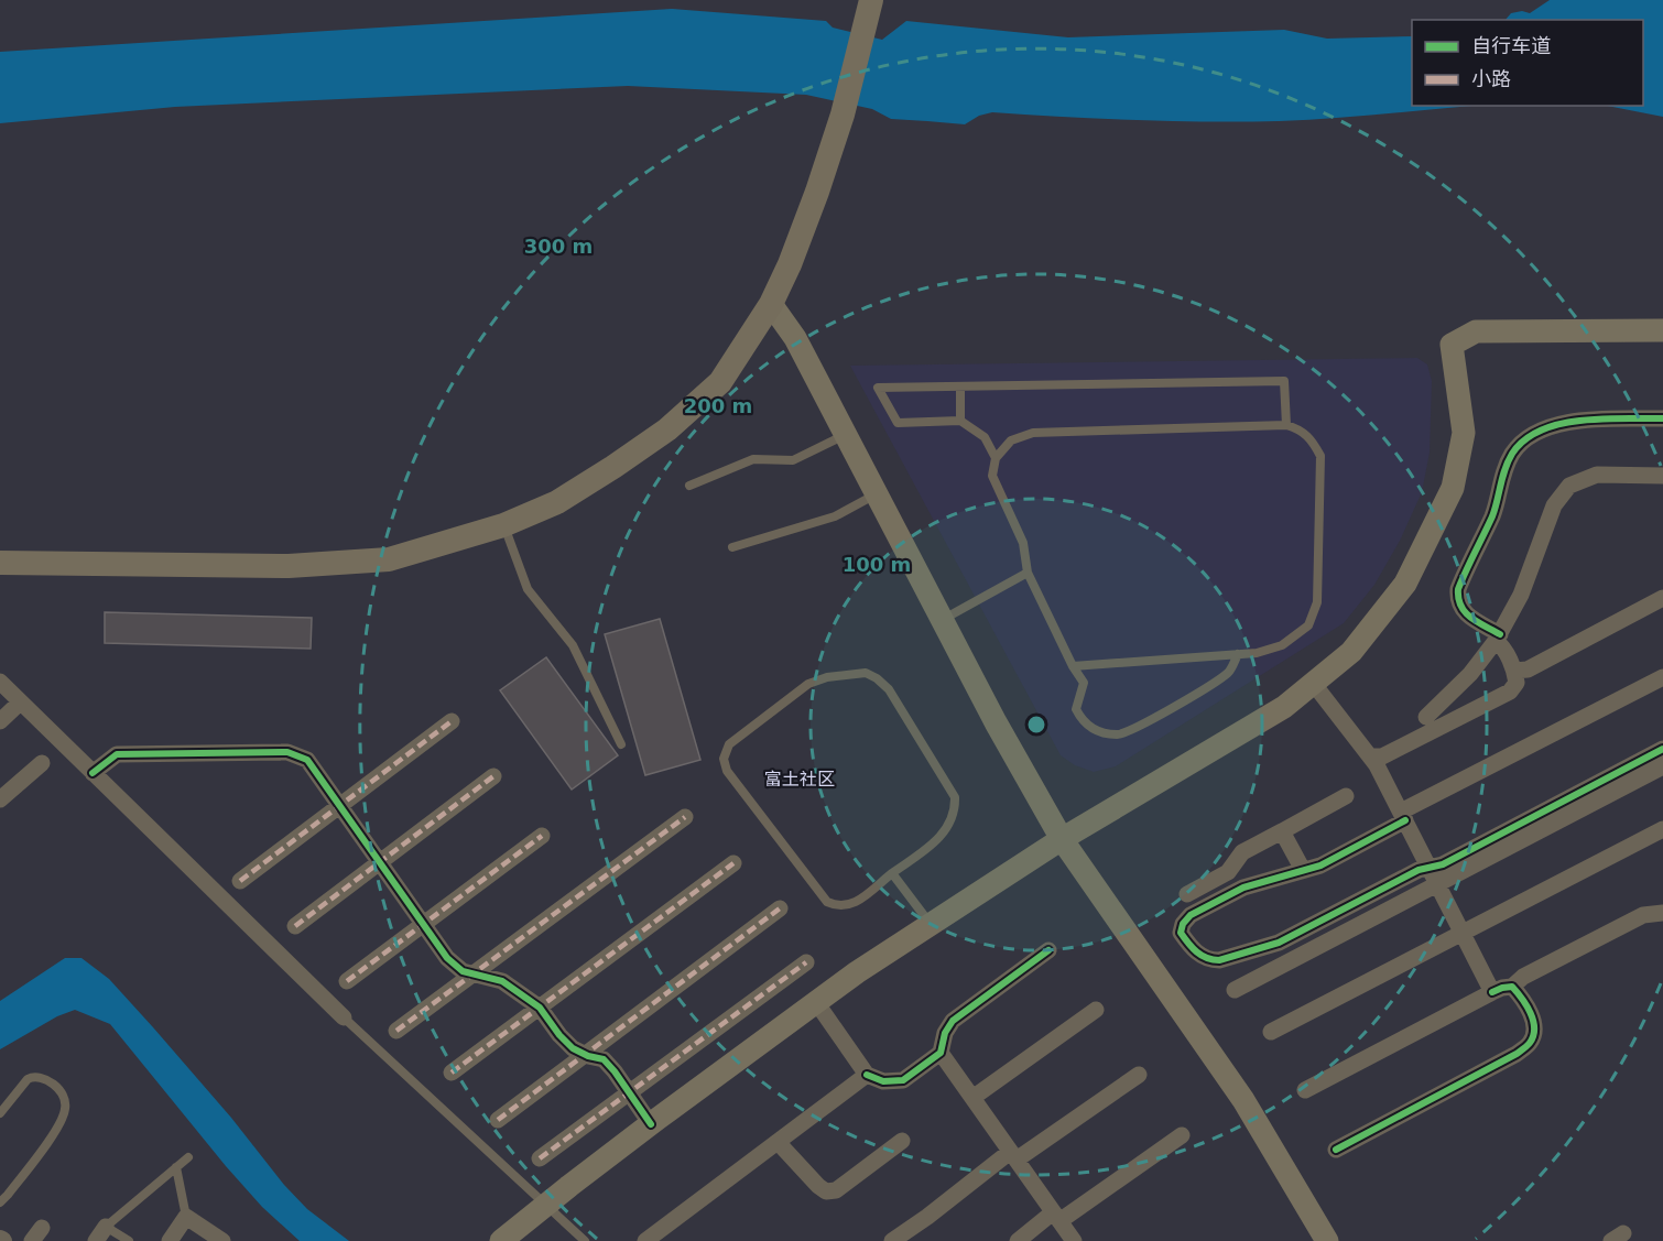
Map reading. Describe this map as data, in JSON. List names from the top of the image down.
{
  "districts": ["富土社区"],
  "legend": ["自行车道", "小路"],
  "rings": ["300 m", "200 m", "100 m"]
}
